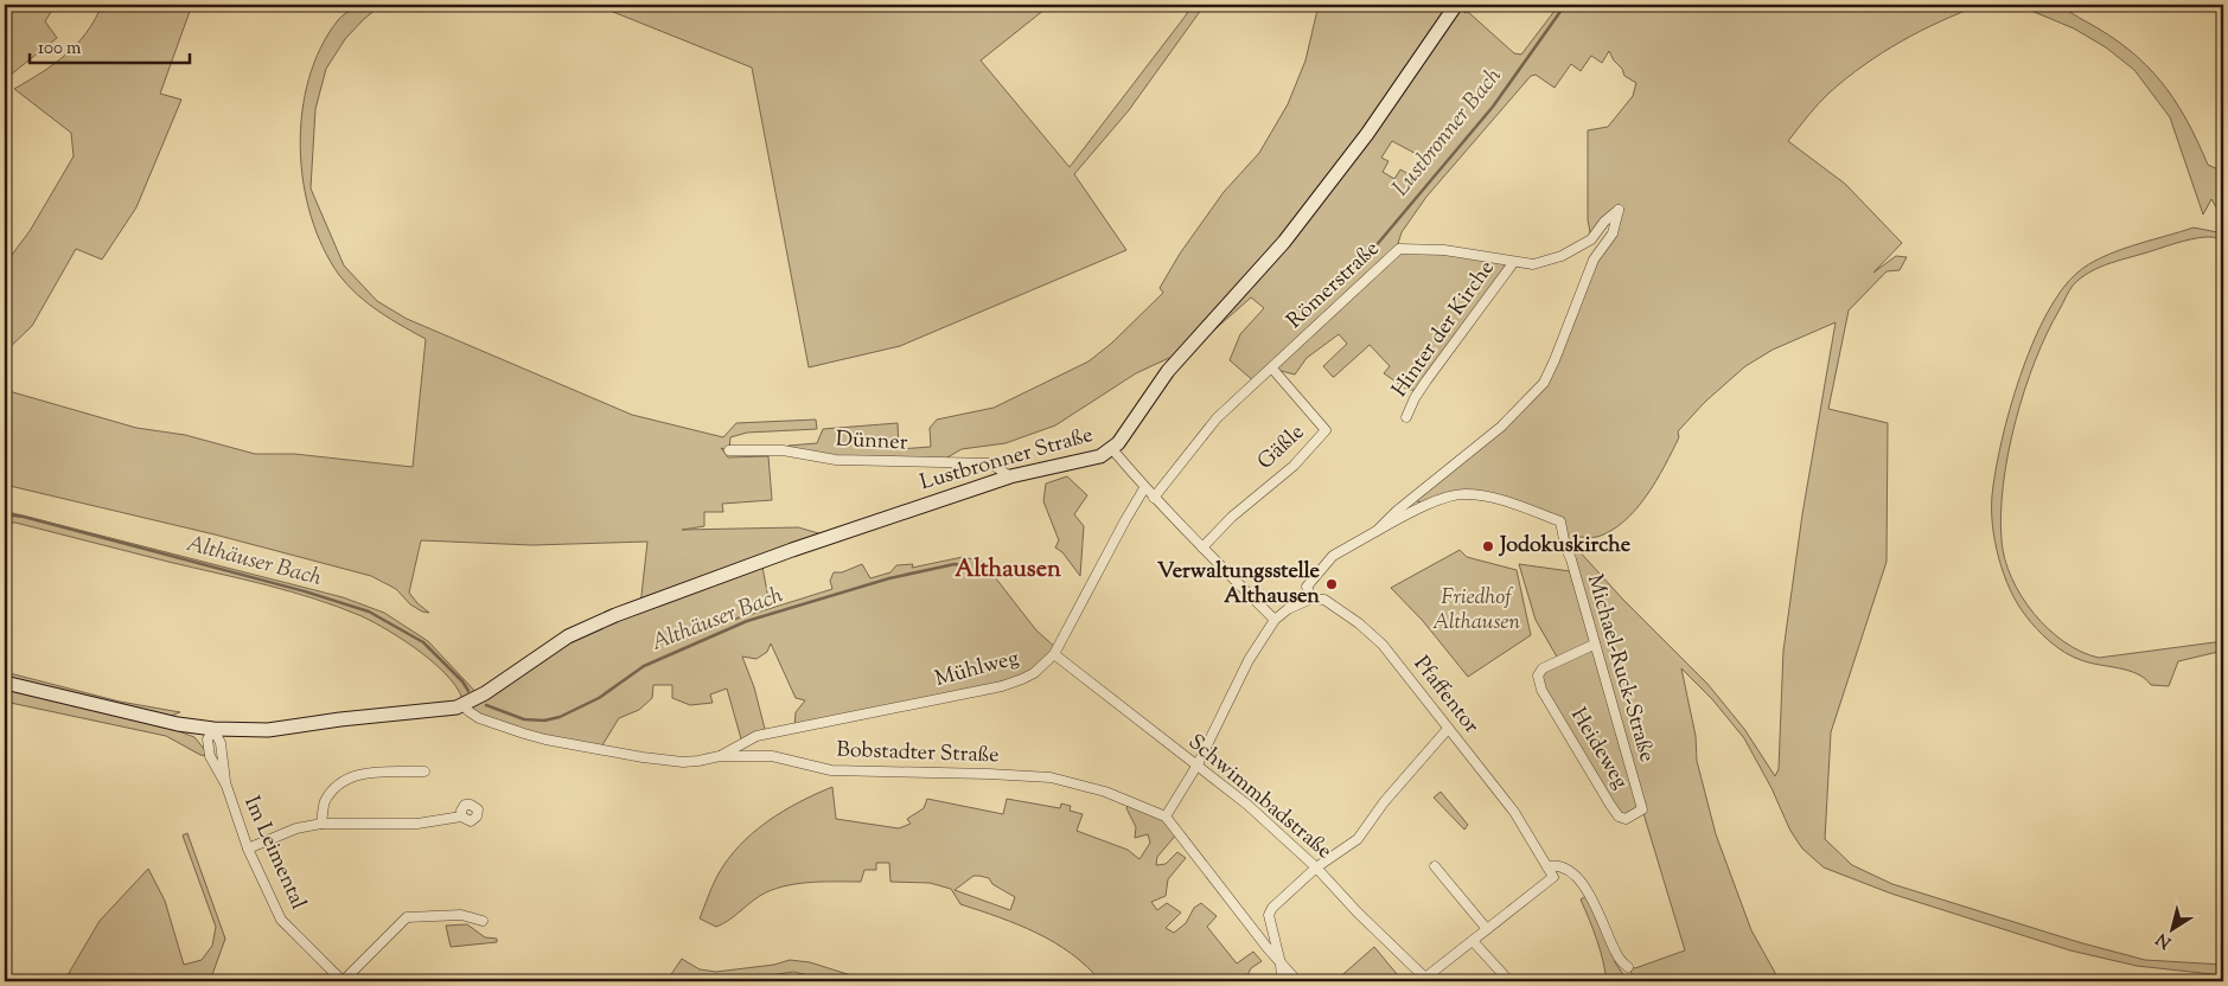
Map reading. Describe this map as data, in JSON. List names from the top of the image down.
{
  "streets": {
    "street": [
      "Römerstraße",
      "Hinter der Kirche",
      "Dünner",
      "Gäßle",
      "Lustbronner Straße",
      "Michael-Ruck-Straße",
      "Mühlweg",
      "Pfaffentor",
      "Heideweg",
      "Bobstadter Straße",
      "Schwimmbadstraße",
      "Im Leimental"
    ]
  },
  "crossings": [
    ["Römerstraße", "Hinter der Kirche"],
    ["Römerstraße", "Gäßle"],
    ["Römerstraße", "Michael-Ruck-Straße"],
    ["Dünner", "Lustbronner Straße"],
    ["Lustbronner Straße", "Bobstadter Straße"],
    ["Michael-Ruck-Straße", "Pfaffentor"],
    ["Michael-Ruck-Straße", "Heideweg"],
    ["Mühlweg", "Bobstadter Straße"],
    ["Mühlweg", "Schwimmbadstraße"]
  ],
  "districts": ["Althausen"],
  "water": ["Lustbronner Bach", "Althäuser Bach"],
  "parks": ["Friedhof Althausen"],
  "places": ["Jodokuskirche", "Verwaltungsstelle Althausen"],
  "scale_bar": "100 m",
  "north": "bottom left"
}
